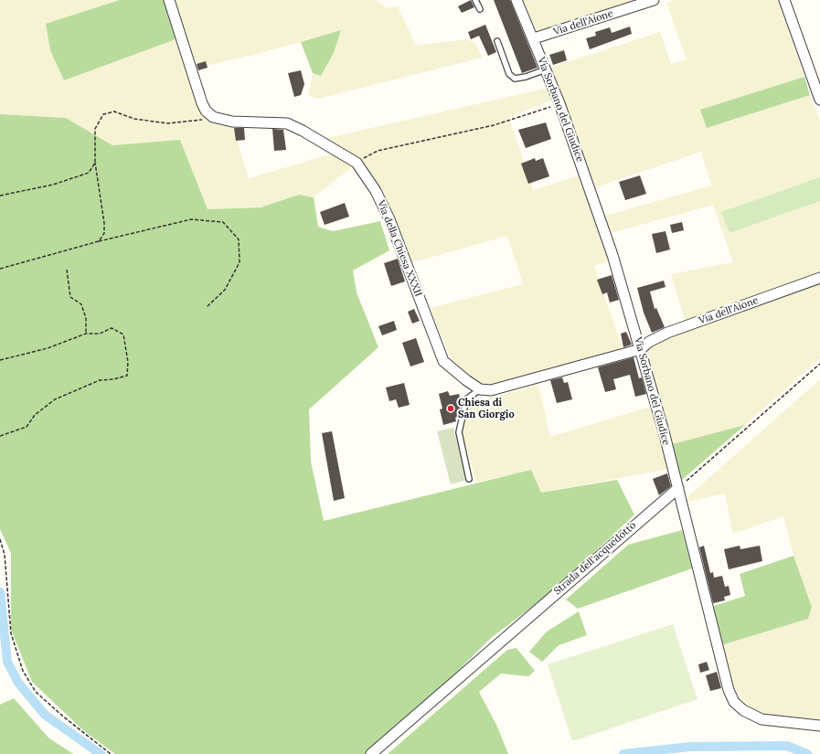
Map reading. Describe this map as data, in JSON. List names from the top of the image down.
{
  "streets": {
    "street": [
      "Via dell'Aione",
      "Via Sorbano del Giudice",
      "Via della Chiesa XXXII",
      "Strada dell'acquedotto"
    ]
  },
  "crossings": [
    ["Via dell'Aione", "Via Sorbano del Giudice"],
    ["Via Sorbano del Giudice", "Strada dell'acquedotto"]
  ],
  "places": ["Chiesa di San Giorgio"]
}
